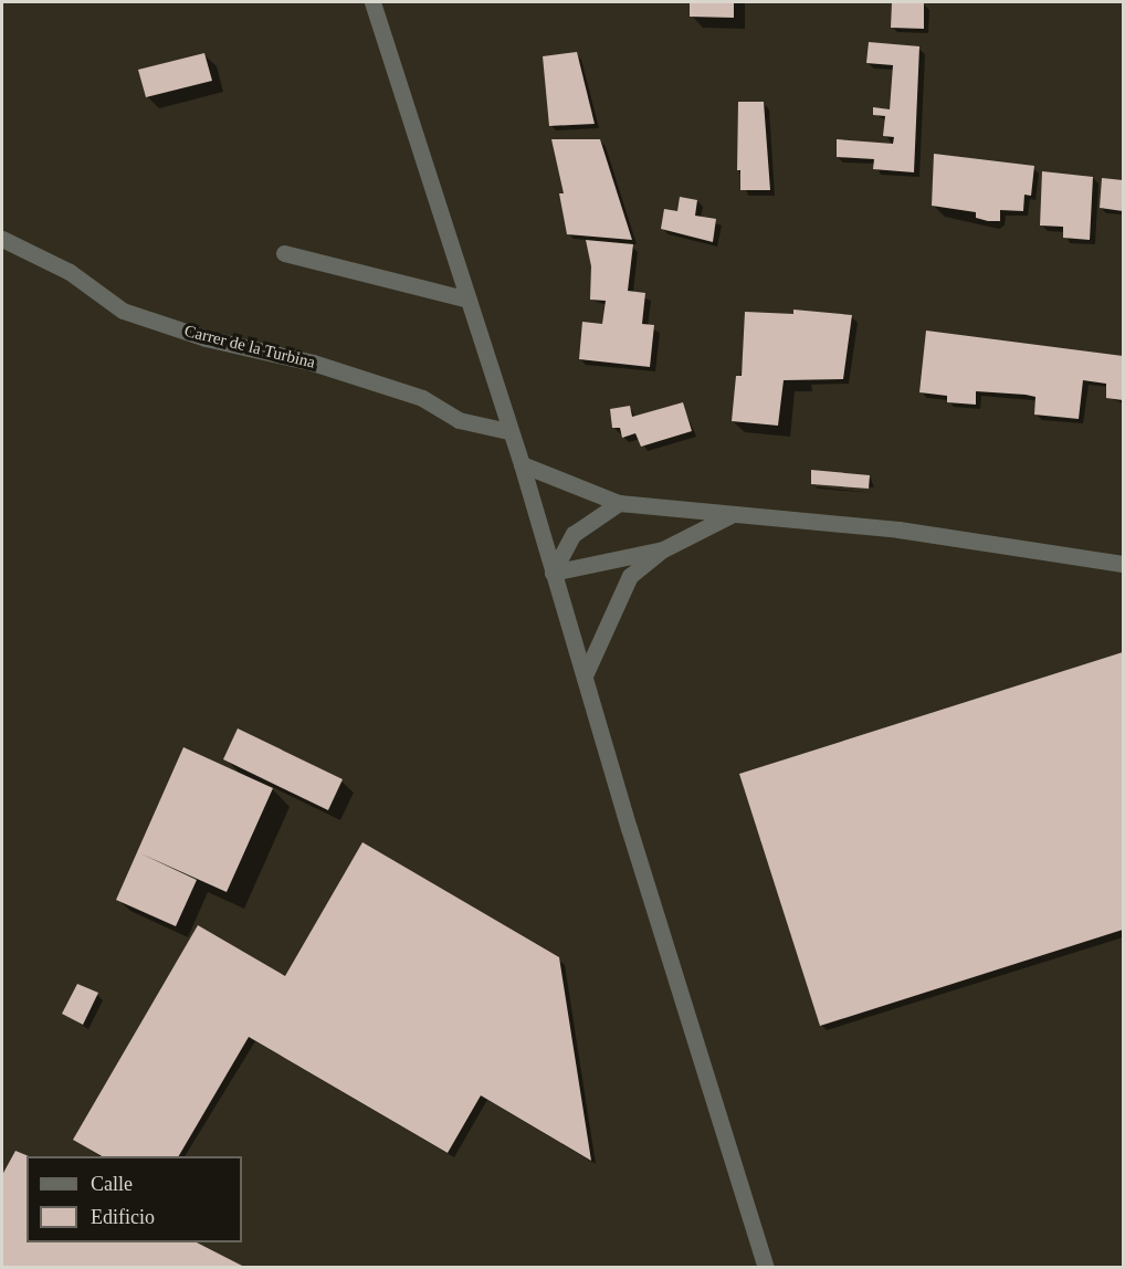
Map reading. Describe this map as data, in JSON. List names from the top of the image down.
{
  "streets": {
    "street": ["Carrer de la Turbina"]
  },
  "legend": ["Calle", "Edificio"]
}
